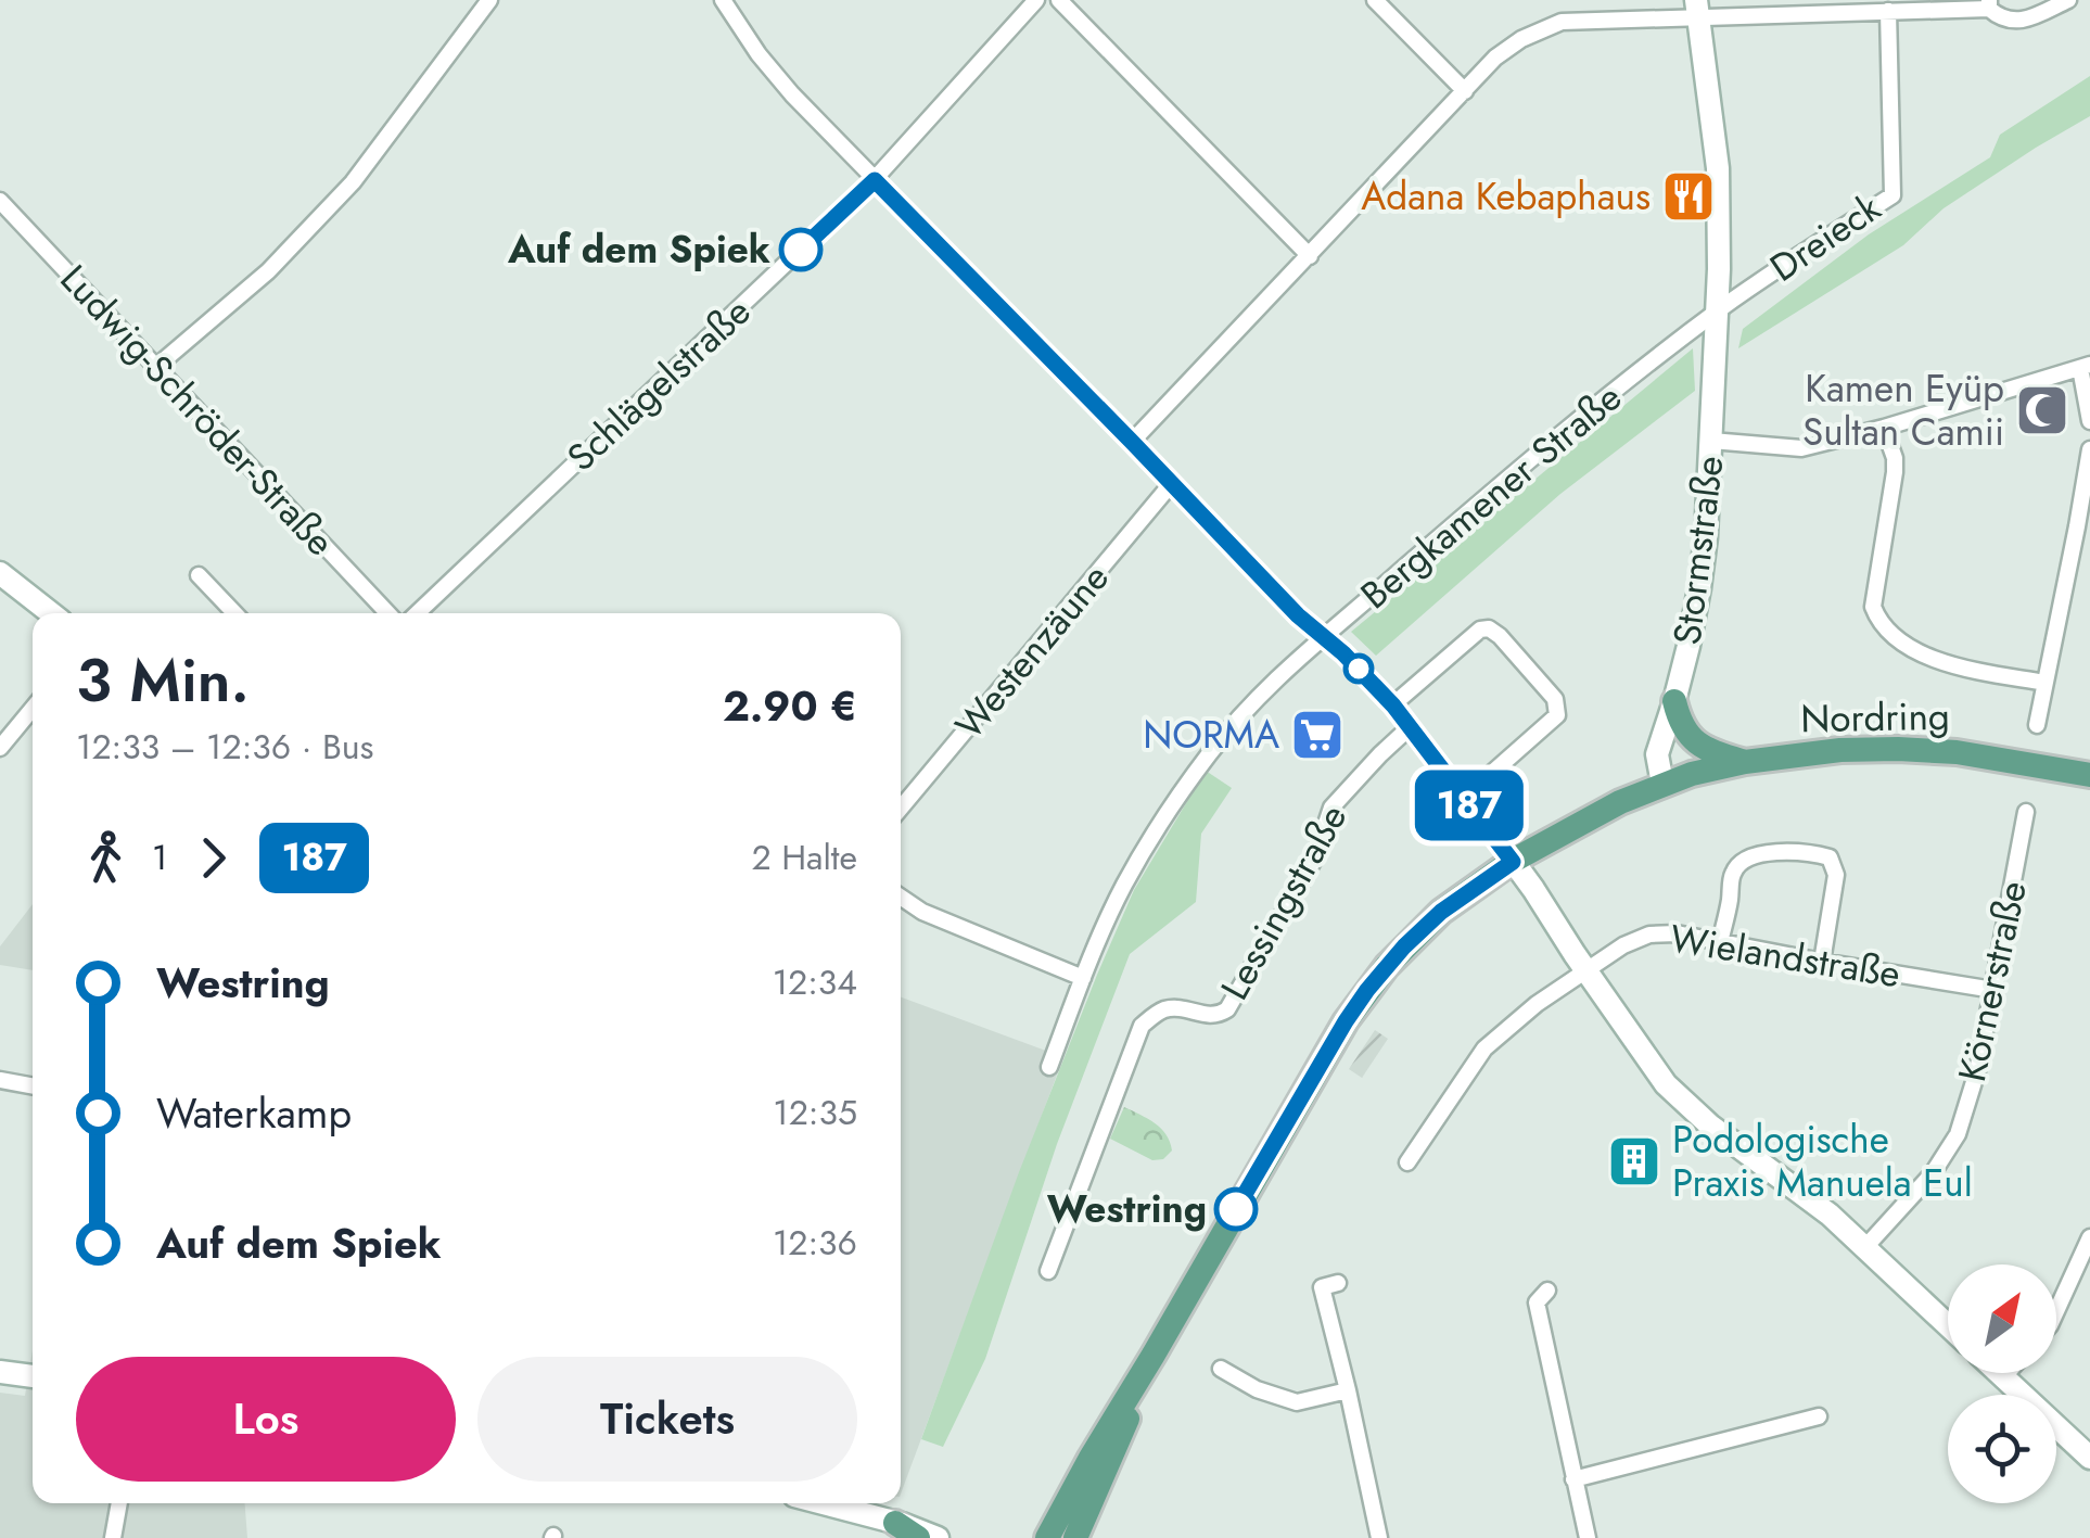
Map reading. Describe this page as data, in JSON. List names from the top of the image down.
{
  "streets": {
    "main road": ["Nordring"],
    "street": [
      "Dreieck",
      "Schlägelstraße",
      "Ludwig-Schröder-Straße",
      "Bergkamener Straße",
      "Stormstraße",
      "Westenzäune",
      "Lessingstraße",
      "Wielandstraße",
      "Körnerstraße"
    ]
  },
  "crossings": [
    ["Dreieck", "Bergkamener Straße"],
    ["Dreieck", "Stormstraße"],
    ["Bergkamener Straße", "Stormstraße"],
    ["Stormstraße", "Nordring"],
    ["Wielandstraße", "Körnerstraße"]
  ],
  "places": {
    "restaurant": ["Adana Kebaphaus"],
    "other": ["Auf dem Spiek", "Westring"],
    "mosque": ["Kamen Eyüp Sultan Camii"],
    "supermarket": ["NORMA"],
    "building": ["Podologische Praxis Manuela Eul"]
  },
  "lines": ["bus line 187"],
  "north": "top right",
  "page": {
    "on_map": "187",
    "heading": ["3 Min.", "12:33 – 12:36 · Bus", "2.90 €"],
    "legs": ["1", "187", "2 Halte"],
    "list": [
      {
        "name": "Westring",
        "value": "12:34"
      },
      {
        "name": "Waterkamp",
        "value": "12:35"
      },
      {
        "name": "Auf dem Spiek",
        "value": "12:36"
      }
    ],
    "buttons": ["Los", "Tickets"]
  }
}
